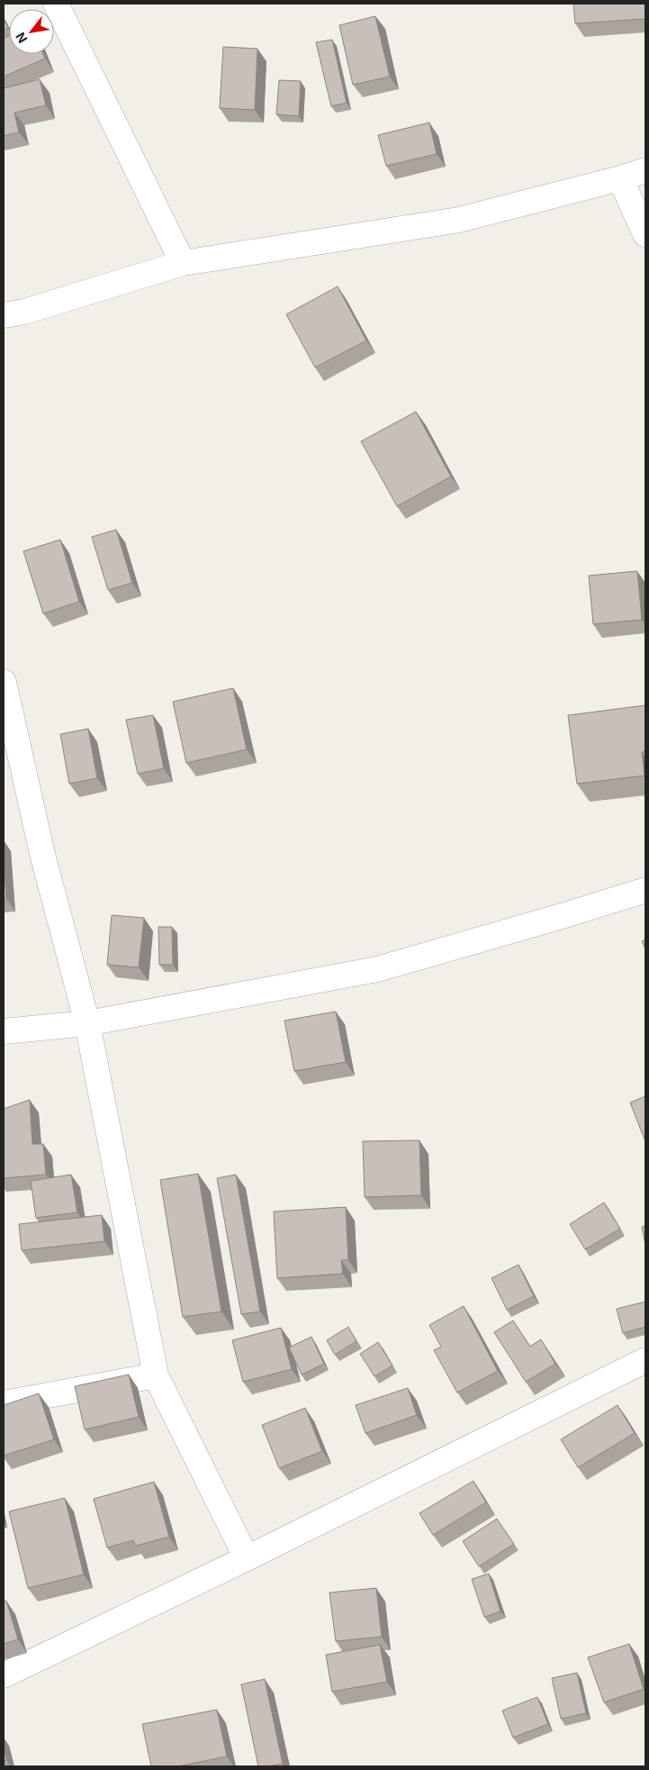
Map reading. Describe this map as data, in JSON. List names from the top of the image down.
{
  "north": "bottom left"
}
